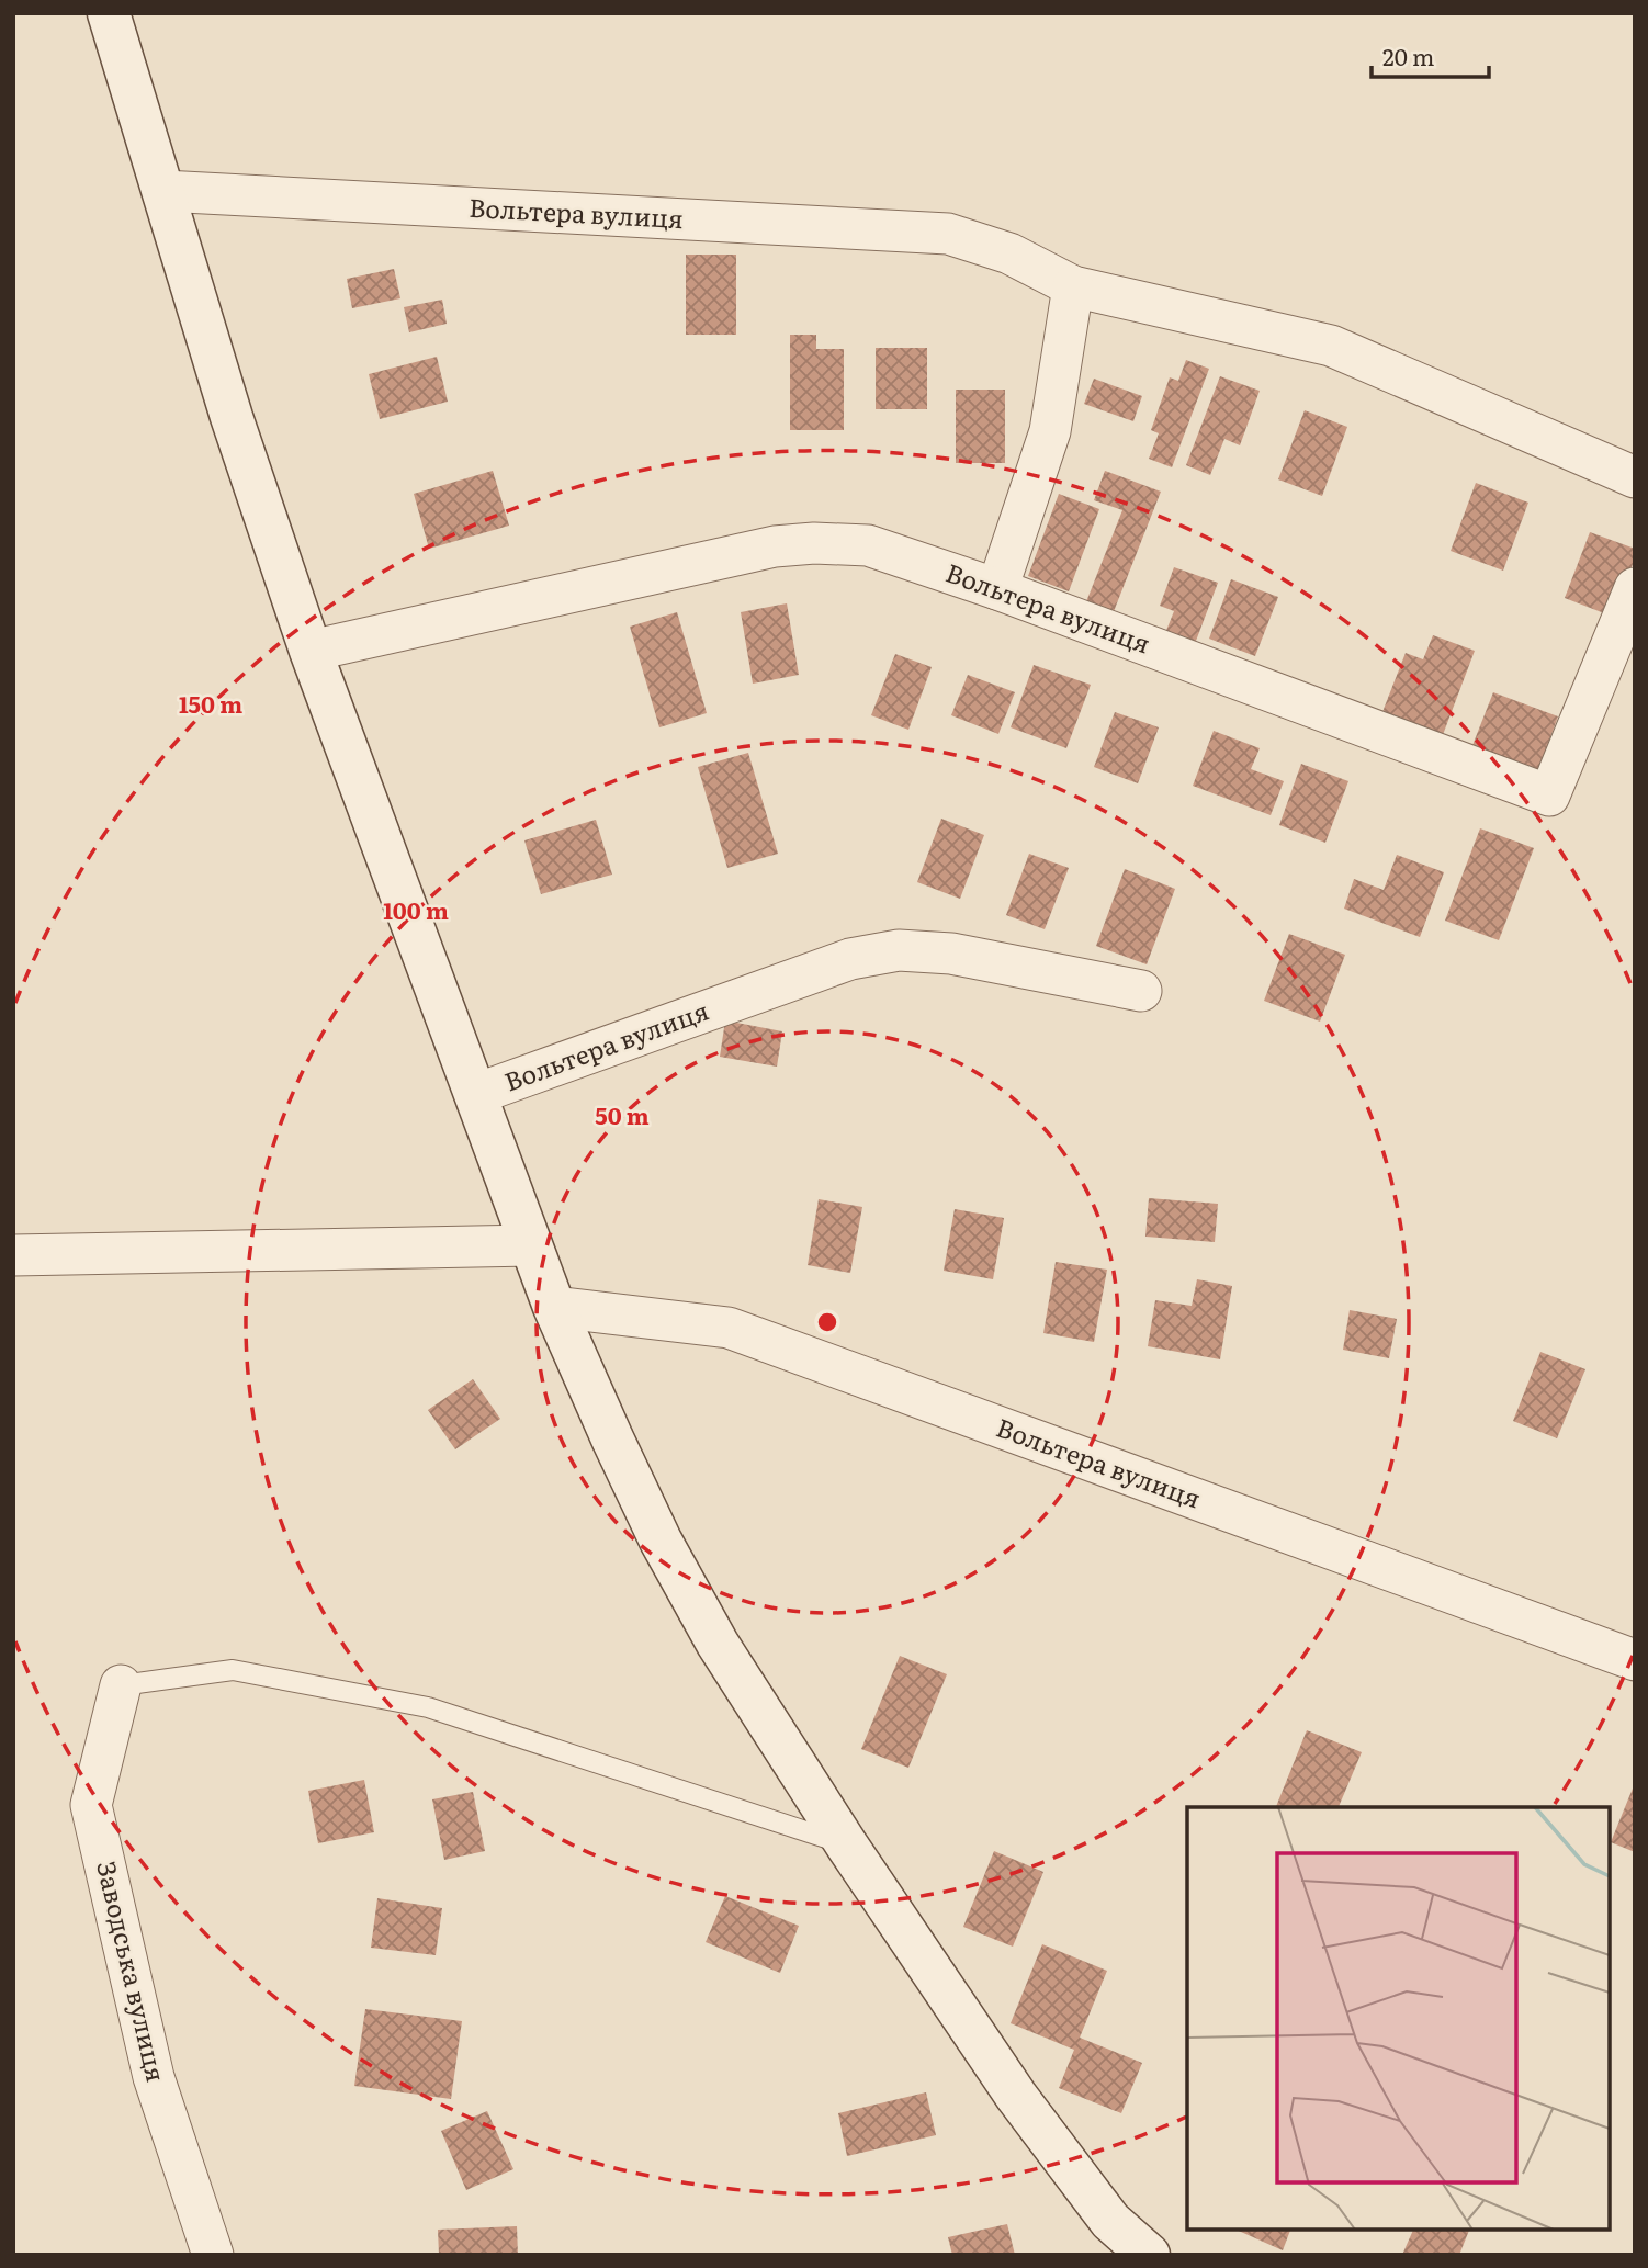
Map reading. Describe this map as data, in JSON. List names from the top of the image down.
{
  "streets": {
    "street": ["Вольтера вулиця", "Заводська вулиця"]
  },
  "scale_bar": "20 m",
  "rings": ["150 m", "100 m", "50 m"]
}
